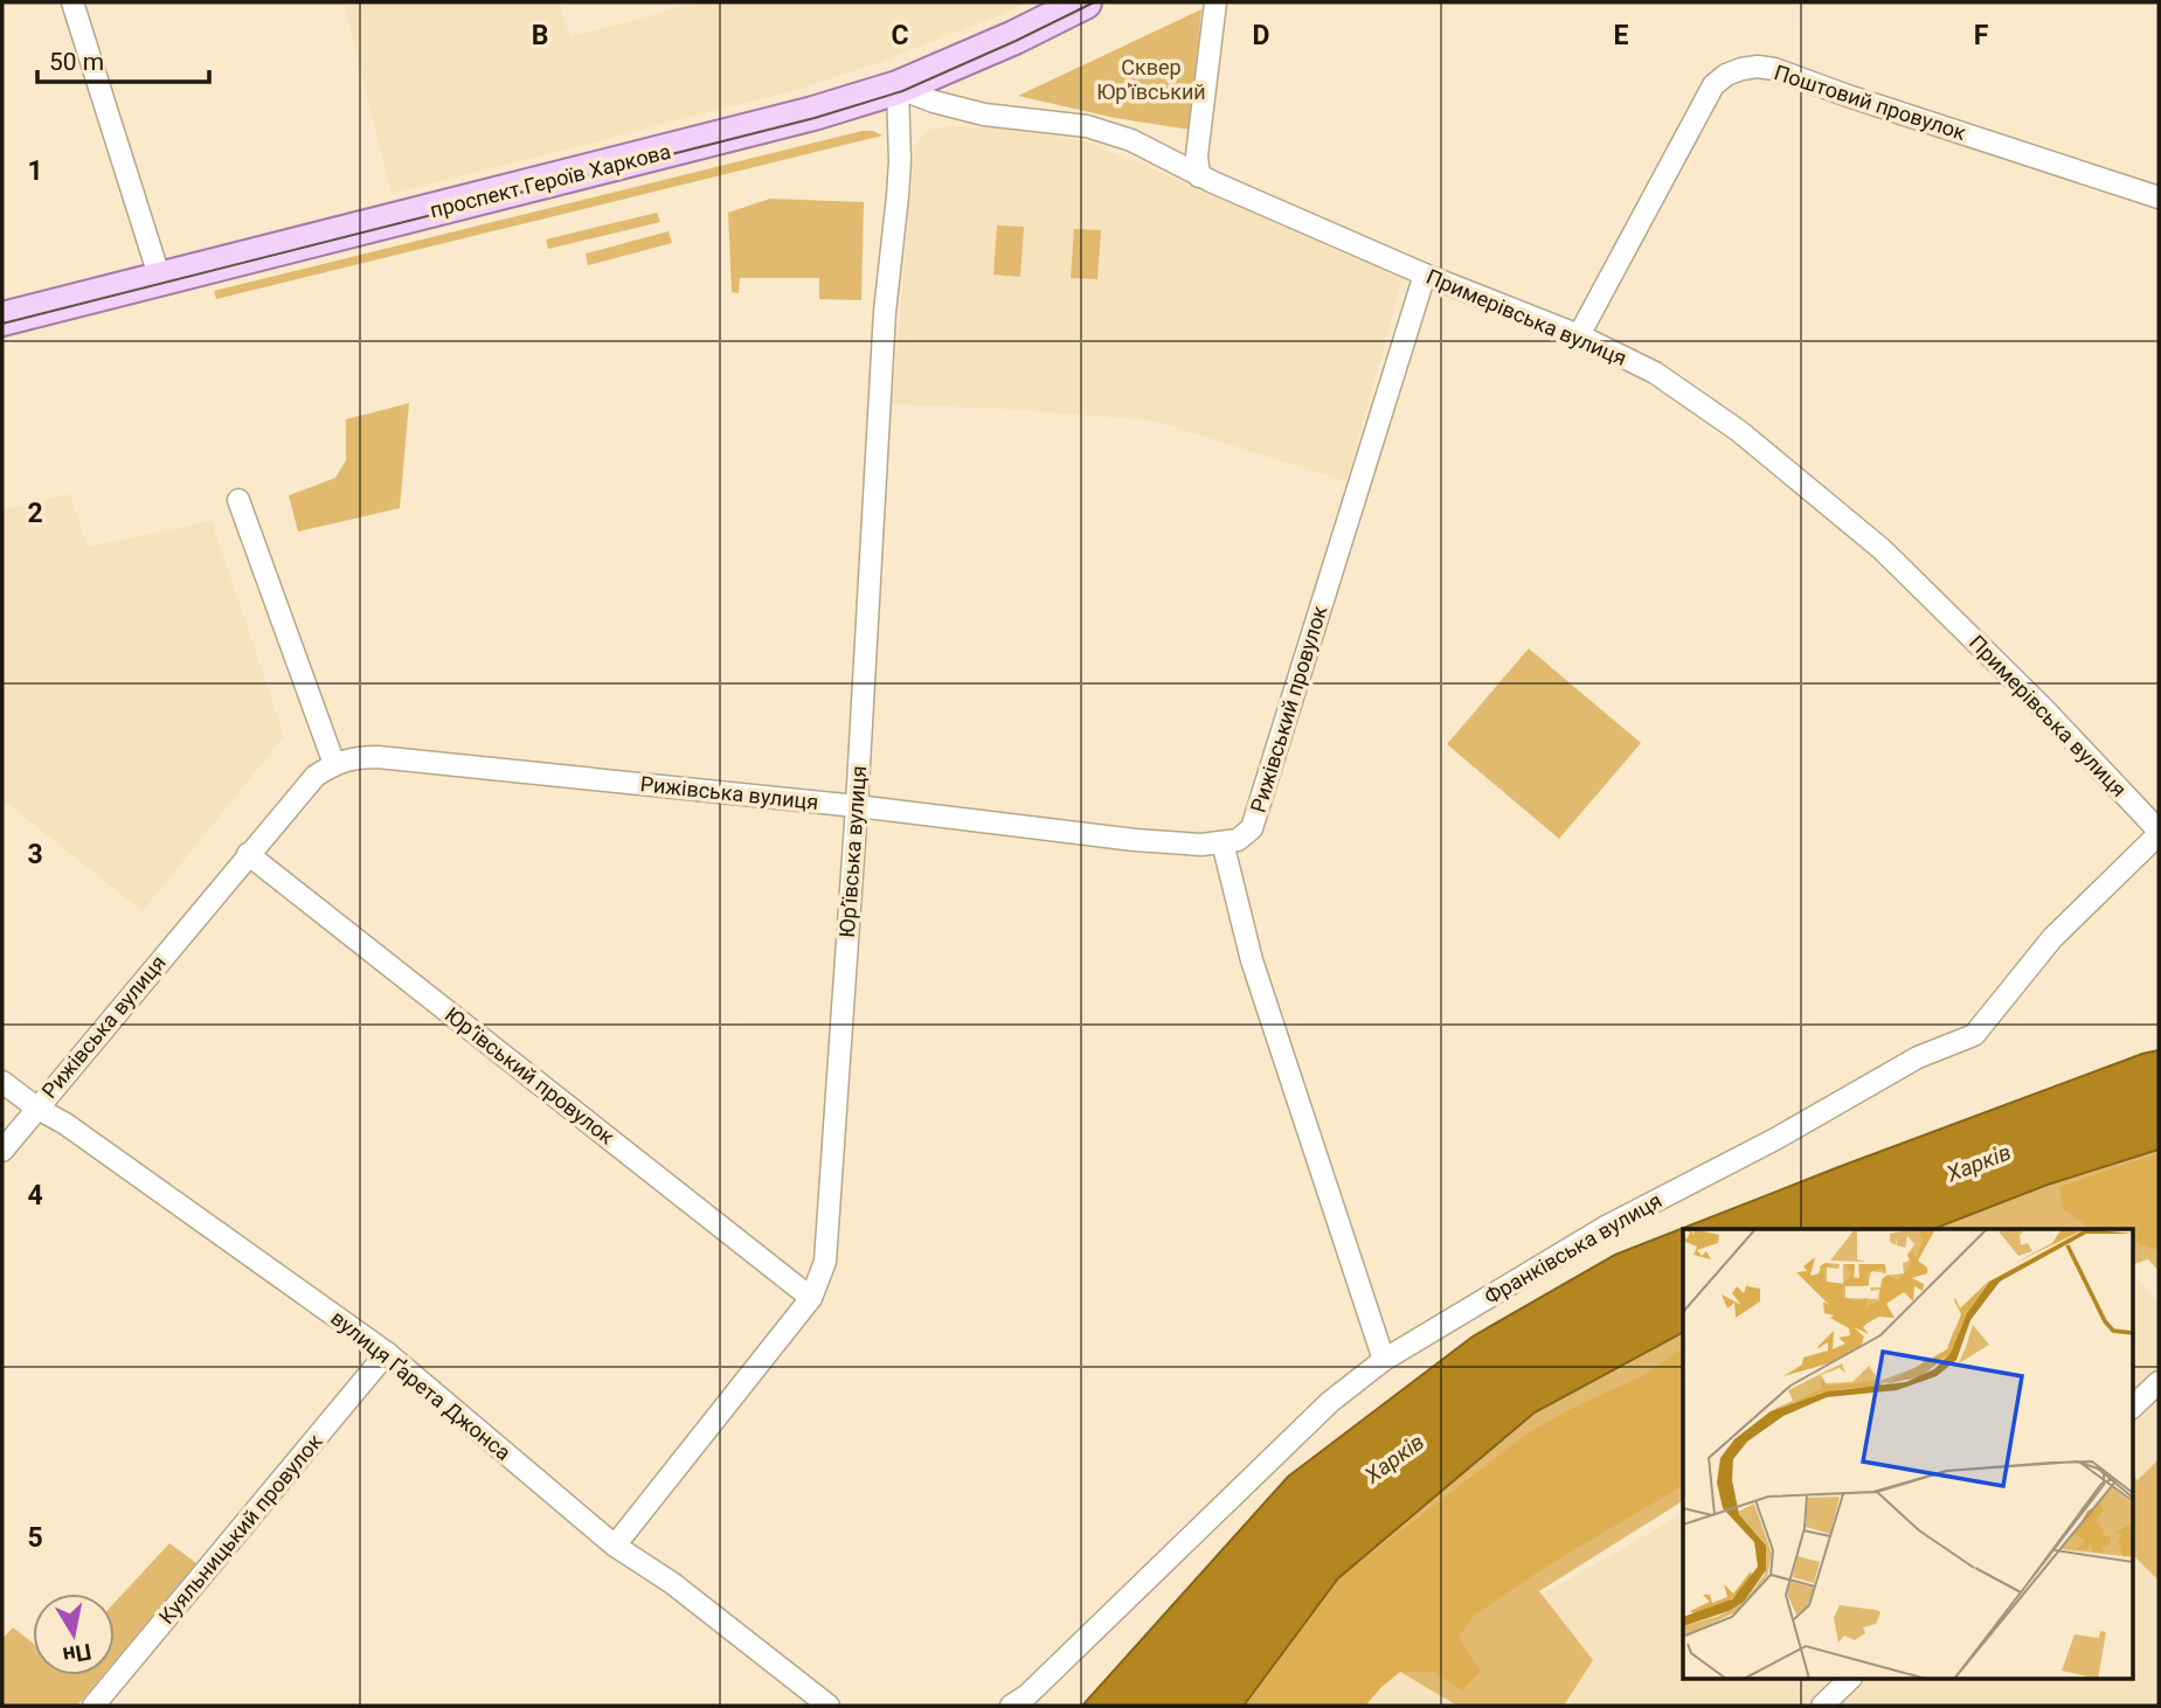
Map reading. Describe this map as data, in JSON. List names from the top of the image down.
{
  "streets": {
    "main road": ["проспект Героїв Харкова"],
    "street": [
      "Поштовий провулок",
      "Примерівська вулиця",
      "Рижівський провулок",
      "Рижівська вулиця",
      "Юр’ївська вулиця",
      "Юр’ївський провулок",
      "Франківська вулиця",
      "вулиця Ґарета Джонса",
      "Куяльницький провулок"
    ]
  },
  "crossings": [
    ["Поштовий провулок", "Примерівська вулиця"],
    ["проспект Героїв Харкова", "Примерівська вулиця"],
    ["проспект Героїв Харкова", "Юр’ївська вулиця"],
    ["Примерівська вулиця", "Рижівський провулок"],
    ["Примерівська вулиця", "Юр’ївська вулиця"],
    ["Примерівська вулиця", "Франківська вулиця"],
    ["Рижівський провулок", "Рижівська вулиця"],
    ["Рижівська вулиця", "Юр’ївська вулиця"],
    ["Рижівська вулиця", "Юр’ївський провулок"],
    ["Рижівська вулиця", "вулиця Ґарета Джонса"],
    ["Юр’ївська вулиця", "Юр’ївський провулок"],
    ["Юр’ївська вулиця", "вулиця Ґарета Джонса"],
    ["вулиця Ґарета Джонса", "Куяльницький провулок"]
  ],
  "water": ["Харків"],
  "parks": ["Сквер Юр'ївський"],
  "scale_bar": "50 m",
  "north": "bottom",
  "grid": {
    "columns": [
      "B",
      "C",
      "D",
      "E",
      "F"
    ],
    "rows": [
      "1",
      "2",
      "3",
      "4",
      "5"
    ]
  }
}
